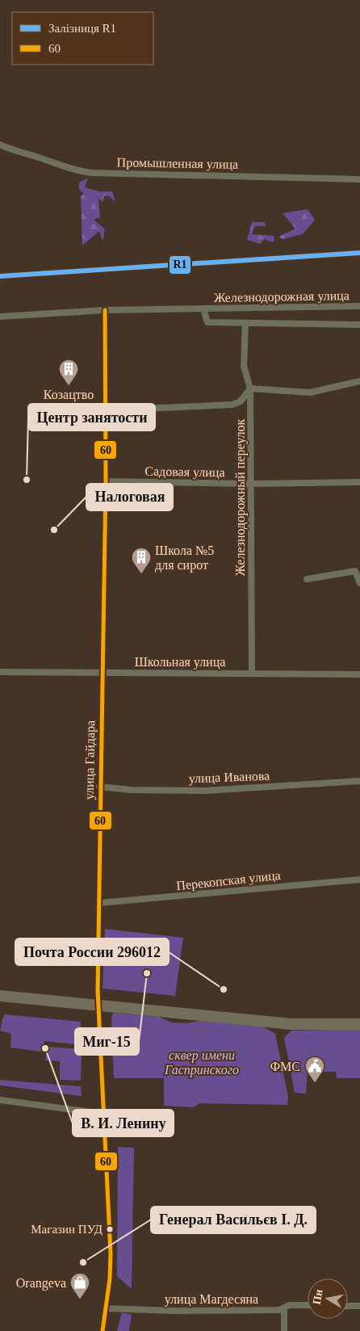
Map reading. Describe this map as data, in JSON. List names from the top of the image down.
{
  "streets": {
    "street": [
      "Промышленная улица",
      "Железнодорожная улица",
      "Садовая улица",
      "Железнодорожный переулок",
      "Школьная улица",
      "улица Гайдара",
      "улица Иванова",
      "Перекопская улица",
      "улица Магдесяна"
    ]
  },
  "crossings": [
    ["Железнодорожная улица", "Железнодорожный переулок"],
    ["Железнодорожная улица", "улица Гайдара"],
    ["Садовая улица", "Железнодорожный переулок"],
    ["Садовая улица", "улица Гайдара"],
    ["Железнодорожный переулок", "Школьная улица"],
    ["Школьная улица", "улица Гайдара"],
    ["улица Гайдара", "улица Иванова"],
    ["улица Гайдара", "Перекопская улица"],
    ["улица Гайдара", "улица Магдесяна"]
  ],
  "parks": ["сквер имени Гаспринского"],
  "places": {
    "building": ["Козацтво", "Школа №5 для сирот"],
    "other": [
      "Центр занятости",
      "Налоговая",
      "Миг-15",
      "Почта России 296012",
      "В. И. Ленину",
      "Магазин ПУД",
      "Генерал Васильєв І. Д."
    ],
    "public building": ["ФМС"],
    "shop": ["Orangeva"]
  },
  "lines": ["rail line R1", "transit line 60"],
  "legend": ["Залізниця R1", "60"],
  "north": "left"
}
